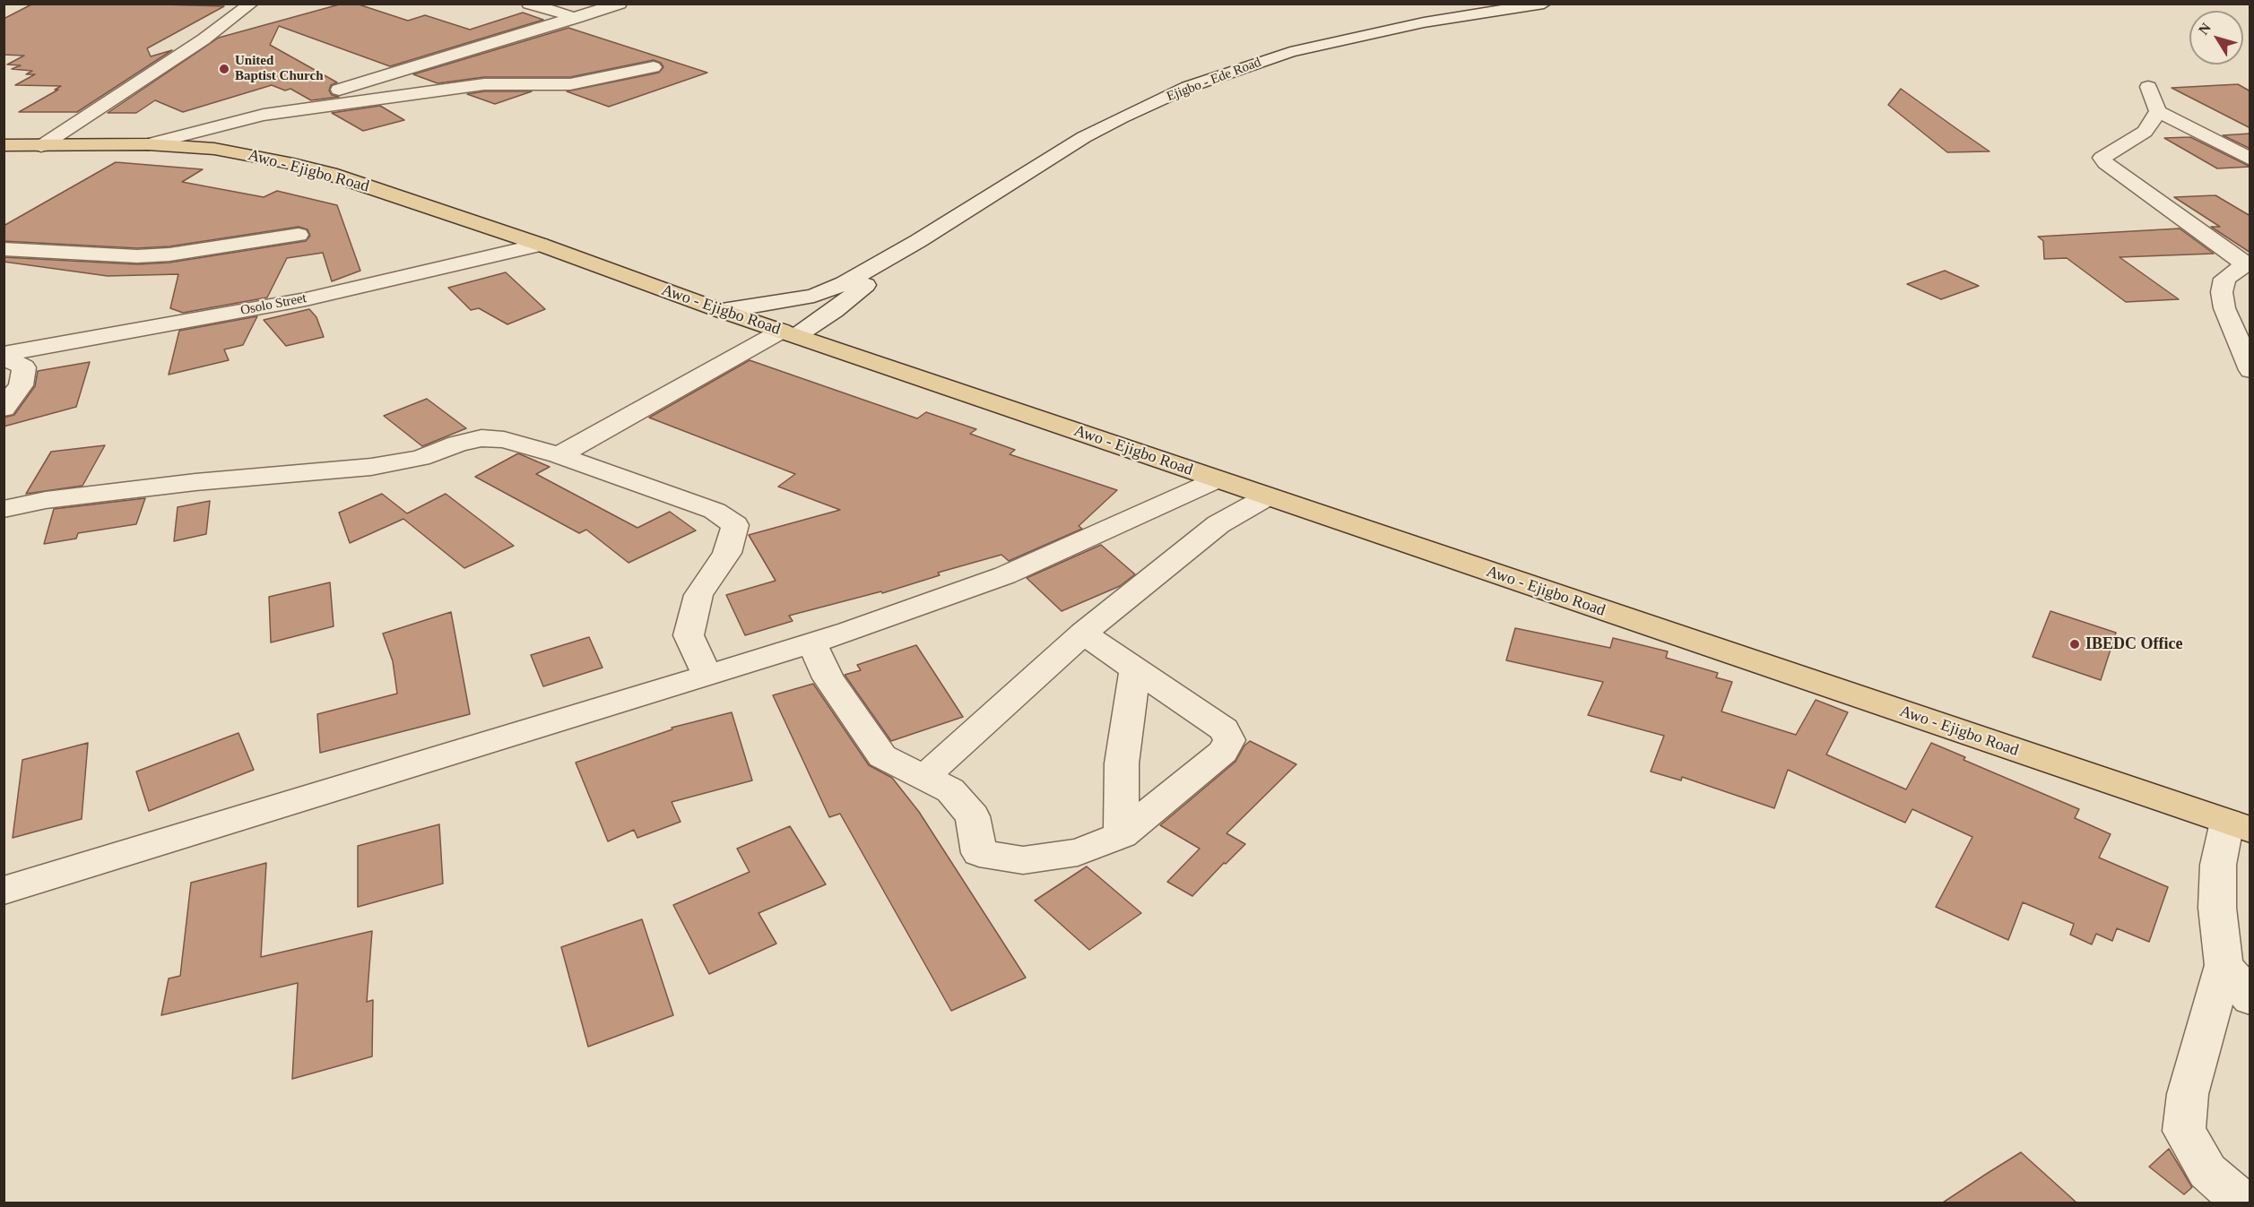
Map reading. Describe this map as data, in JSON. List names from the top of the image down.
{
  "streets": {
    "main road": ["Awo - Ejigbo Road"],
    "street": ["Ejigbo - Ede Road", "Osolo Street"]
  },
  "crossings": [
    ["Ejigbo - Ede Road", "Awo - Ejigbo Road"],
    ["Awo - Ejigbo Road", "Osolo Street"]
  ],
  "places": ["United Baptist Church", "IBEDC Office"],
  "north": "top left"
}
